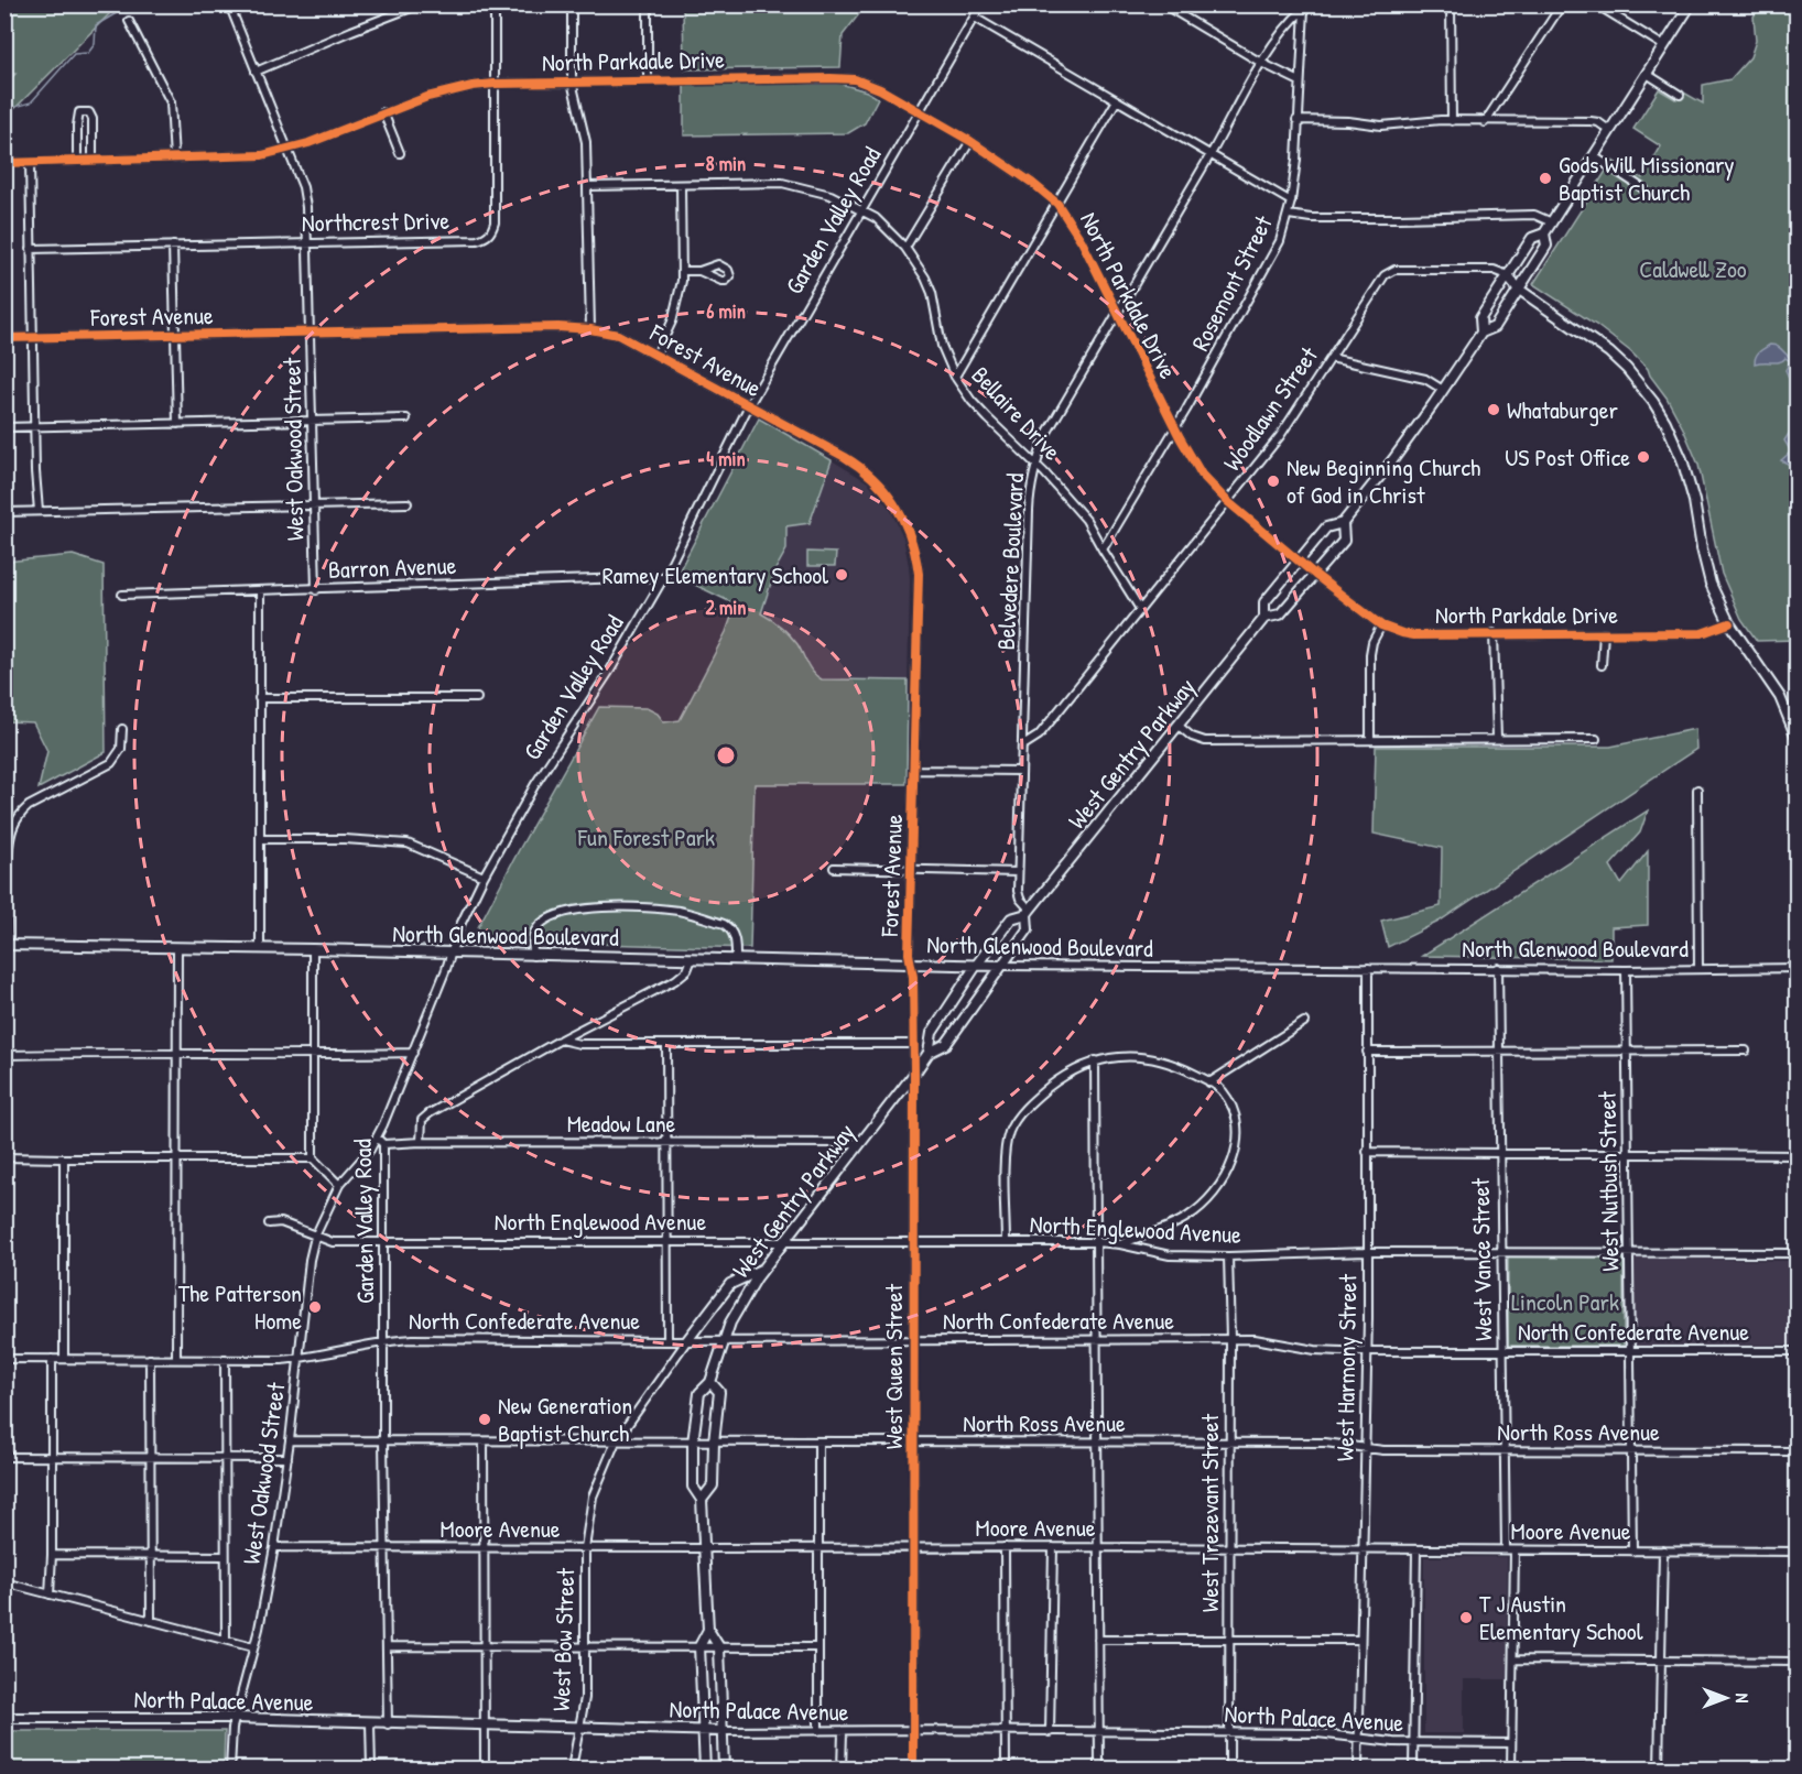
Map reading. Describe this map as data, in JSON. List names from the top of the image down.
{
  "streets": {
    "main road": ["West Gentry Parkway", "North Glenwood Boulevard", "North Palace Avenue"],
    "street": [
      "North Parkdale Drive",
      "Garden Valley Road",
      "Northcrest Drive",
      "Rosemont Street",
      "Forest Avenue",
      "Woodlawn Street",
      "Bellaire Drive",
      "West Oakwood Street",
      "Belvedere Boulevard",
      "Barron Avenue",
      "Meadow Lane",
      "West Nutbush Street",
      "North Englewood Avenue",
      "West Vance Street",
      "North Confederate Avenue",
      "West Queen Street",
      "West Harmony Street",
      "North Ross Avenue",
      "West Trezevant Street",
      "Moore Avenue",
      "West Bow Street"
    ]
  },
  "crossings": [
    ["North Parkdale Drive", "Garden Valley Road"],
    ["North Parkdale Drive", "Northcrest Drive"],
    ["North Parkdale Drive", "Rosemont Street"],
    ["North Parkdale Drive", "Woodlawn Street"],
    ["North Parkdale Drive", "West Oakwood Street"],
    ["North Parkdale Drive", "Belvedere Boulevard"],
    ["North Parkdale Drive", "West Gentry Parkway"],
    ["Garden Valley Road", "Forest Avenue"],
    ["Garden Valley Road", "Bellaire Drive"],
    ["Garden Valley Road", "West Oakwood Street"],
    ["Garden Valley Road", "Barron Avenue"],
    ["Garden Valley Road", "North Glenwood Boulevard"],
    ["Garden Valley Road", "Meadow Lane"],
    ["Garden Valley Road", "North Englewood Avenue"],
    ["Garden Valley Road", "North Confederate Avenue"],
    ["Garden Valley Road", "North Ross Avenue"],
    ["Garden Valley Road", "Moore Avenue"],
    ["Garden Valley Road", "North Palace Avenue"],
    ["Northcrest Drive", "West Oakwood Street"],
    ["Rosemont Street", "Bellaire Drive"],
    ["Rosemont Street", "Belvedere Boulevard"],
    ["Forest Avenue", "West Oakwood Street"],
    ["Forest Avenue", "North Glenwood Boulevard"],
    ["Forest Avenue", "West Queen Street"],
    ["Woodlawn Street", "Bellaire Drive"],
    ["Woodlawn Street", "Belvedere Boulevard"],
    ["Woodlawn Street", "West Gentry Parkway"],
    ["Bellaire Drive", "Belvedere Boulevard"],
    ["West Oakwood Street", "Barron Avenue"],
    ["West Oakwood Street", "North Englewood Avenue"],
    ["West Oakwood Street", "North Confederate Avenue"],
    ["West Oakwood Street", "North Ross Avenue"],
    ["West Oakwood Street", "Moore Avenue"],
    ["West Oakwood Street", "North Palace Avenue"],
    ["Belvedere Boulevard", "West Gentry Parkway"],
    ["West Gentry Parkway", "North Glenwood Boulevard"],
    ["West Gentry Parkway", "Meadow Lane"],
    ["West Gentry Parkway", "North Englewood Avenue"],
    ["West Gentry Parkway", "North Confederate Avenue"],
    ["West Gentry Parkway", "West Queen Street"],
    ["West Gentry Parkway", "North Ross Avenue"],
    ["West Gentry Parkway", "Moore Avenue"],
    ["West Gentry Parkway", "North Palace Avenue"],
    ["North Glenwood Boulevard", "West Nutbush Street"],
    ["North Glenwood Boulevard", "West Vance Street"],
    ["North Glenwood Boulevard", "West Queen Street"],
    ["North Glenwood Boulevard", "West Harmony Street"],
    ["West Nutbush Street", "North Englewood Avenue"],
    ["West Nutbush Street", "North Confederate Avenue"],
    ["West Nutbush Street", "North Ross Avenue"],
    ["West Nutbush Street", "Moore Avenue"],
    ["North Englewood Avenue", "West Vance Street"],
    ["North Englewood Avenue", "West Queen Street"],
    ["North Englewood Avenue", "West Harmony Street"],
    ["North Englewood Avenue", "West Trezevant Street"],
    ["West Vance Street", "North Confederate Avenue"],
    ["West Vance Street", "North Ross Avenue"],
    ["West Vance Street", "Moore Avenue"],
    ["North Confederate Avenue", "West Queen Street"],
    ["North Confederate Avenue", "West Harmony Street"],
    ["North Confederate Avenue", "West Trezevant Street"],
    ["North Confederate Avenue", "West Bow Street"],
    ["West Queen Street", "North Ross Avenue"],
    ["West Queen Street", "Moore Avenue"],
    ["West Queen Street", "North Palace Avenue"],
    ["West Harmony Street", "North Ross Avenue"],
    ["West Harmony Street", "Moore Avenue"],
    ["West Harmony Street", "North Palace Avenue"],
    ["North Ross Avenue", "West Trezevant Street"],
    ["North Ross Avenue", "West Bow Street"],
    ["West Trezevant Street", "Moore Avenue"],
    ["West Trezevant Street", "North Palace Avenue"],
    ["Moore Avenue", "West Bow Street"],
    ["West Bow Street", "North Palace Avenue"]
  ],
  "parks": ["Caldwell Zoo", "Fun Forest Park", "Lincoln Park"],
  "places": [
    "Gods Will Missionary Baptist Church",
    "Whataburger",
    "US Post Office",
    "New Beginning Church of God in Christ",
    "Ramey Elementary School",
    "The Patterson Home",
    "New Generation Baptist Church",
    "T J Austin Elementary School"
  ],
  "north": "right",
  "rings": [
    "8 min",
    "6 min",
    "4 min",
    "2 min"
  ]
}
